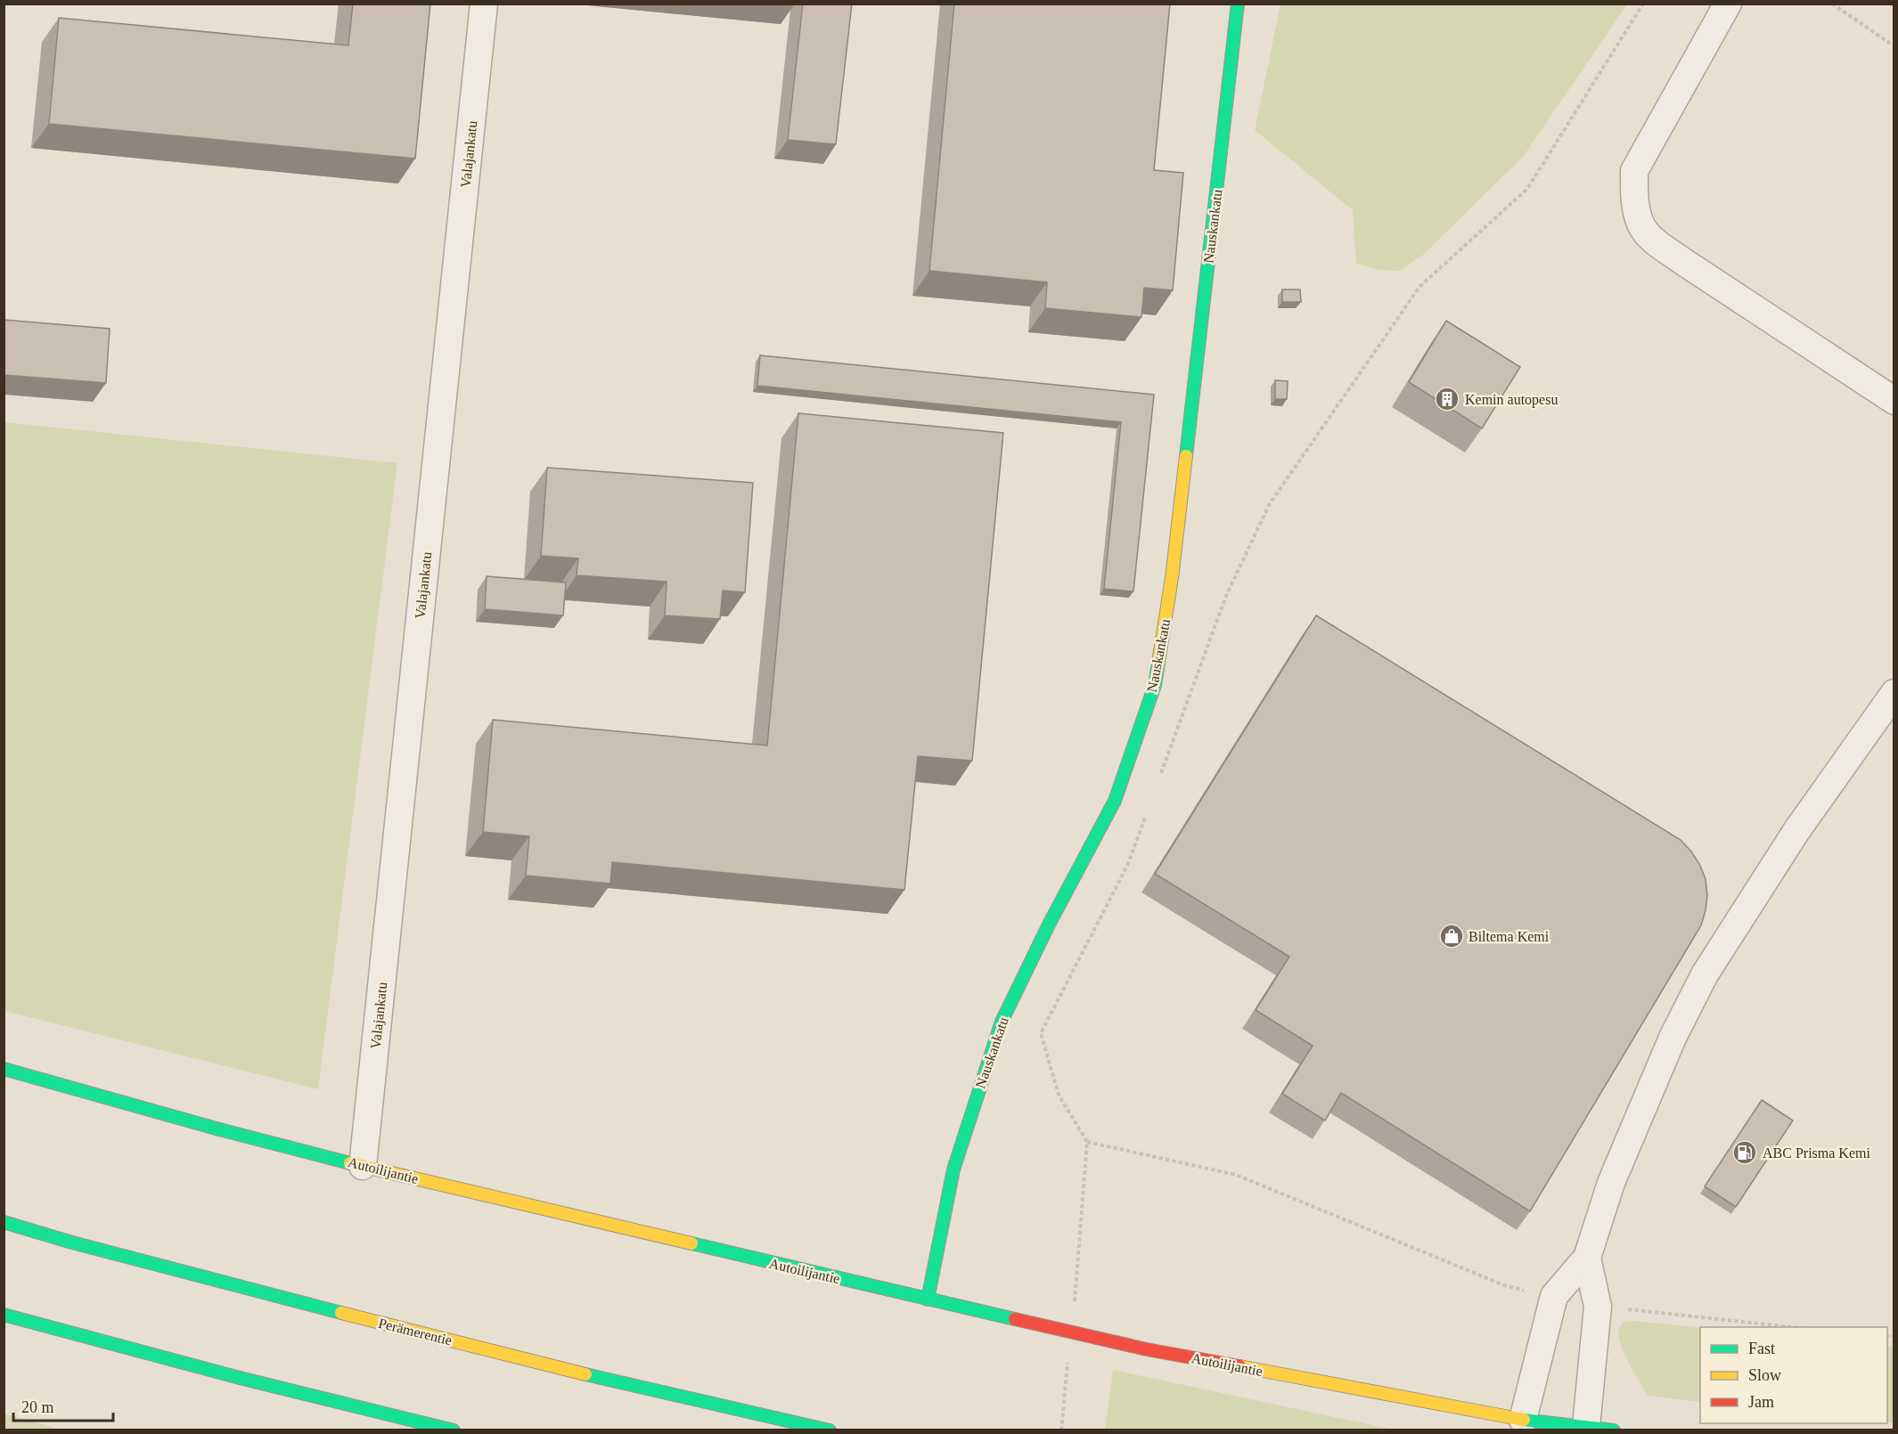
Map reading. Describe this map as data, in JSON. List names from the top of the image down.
{
  "streets": {
    "main road": ["Nauskankatu", "Autoilijantie", "Perämerentie"],
    "street": ["Valajankatu"]
  },
  "crossings": [
    ["Valajankatu", "Autoilijantie"],
    ["Nauskankatu", "Autoilijantie"]
  ],
  "places": {
    "building": ["Kemin autopesu"],
    "shop": ["Biltema Kemi"],
    "fuel station": ["ABC Prisma Kemi"]
  },
  "legend": ["Fast", "Slow", "Jam"],
  "scale_bar": "20 m"
}
